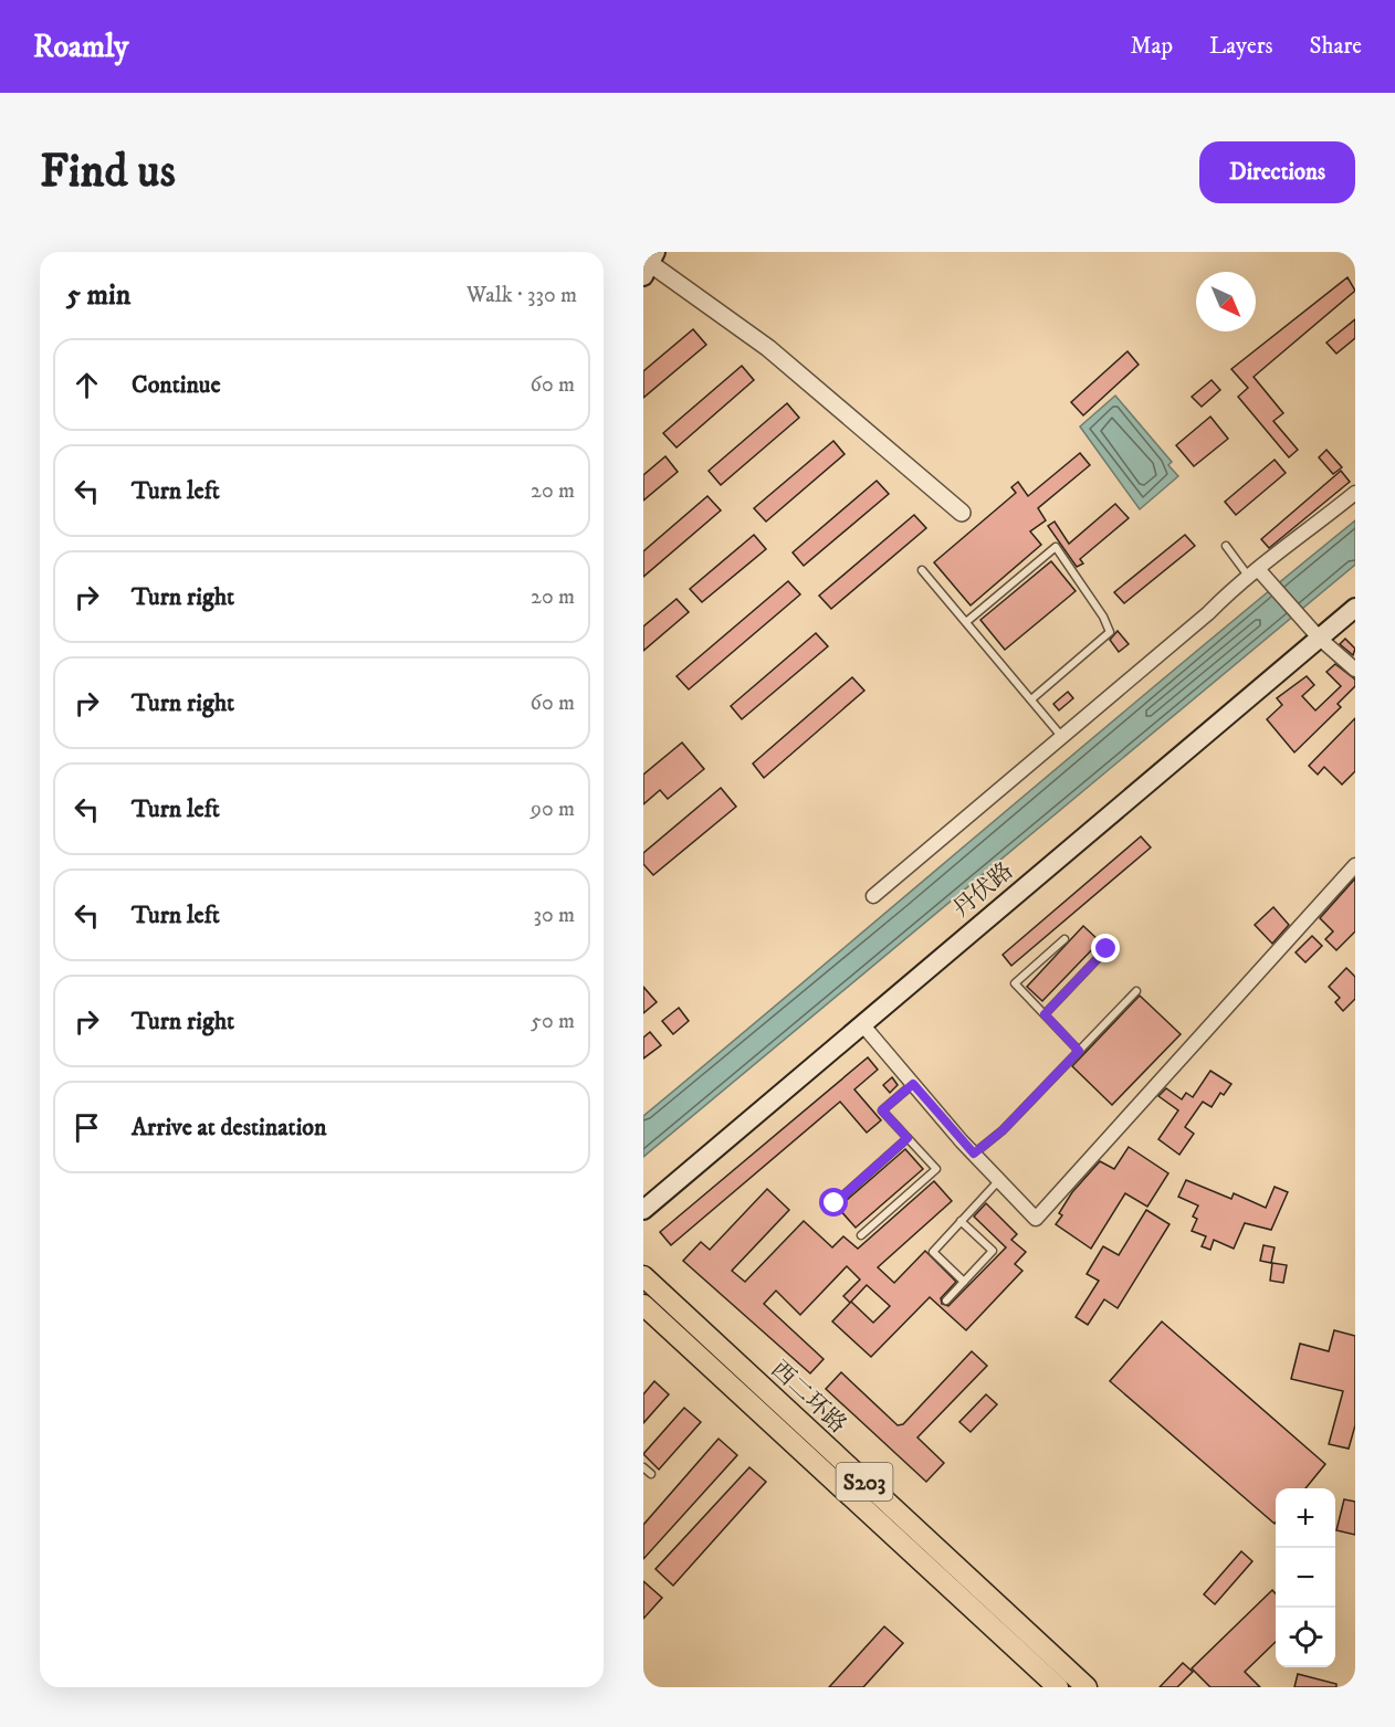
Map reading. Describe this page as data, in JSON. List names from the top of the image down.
{
  "streets": {
    "main road": ["丹伏路", "西二环路", "S203"]
  },
  "north": "bottom right",
  "page": {
    "header": "Roamly",
    "nav": ["Map", "Layers", "Share"],
    "buttons": "Directions",
    "title": "Find us",
    "heading": ["5 min", "Walk · 330 m"],
    "list": [
      ["Continue", "60 m"],
      ["Turn left", "20 m"],
      ["Turn right", "20 m"],
      ["Turn right", "60 m"],
      ["Turn left", "90 m"],
      ["Turn left", "30 m"],
      ["Turn right", "50 m"],
      "Arrive at destination"
    ],
    "map_buttons": ["+", "−"]
  }
}
